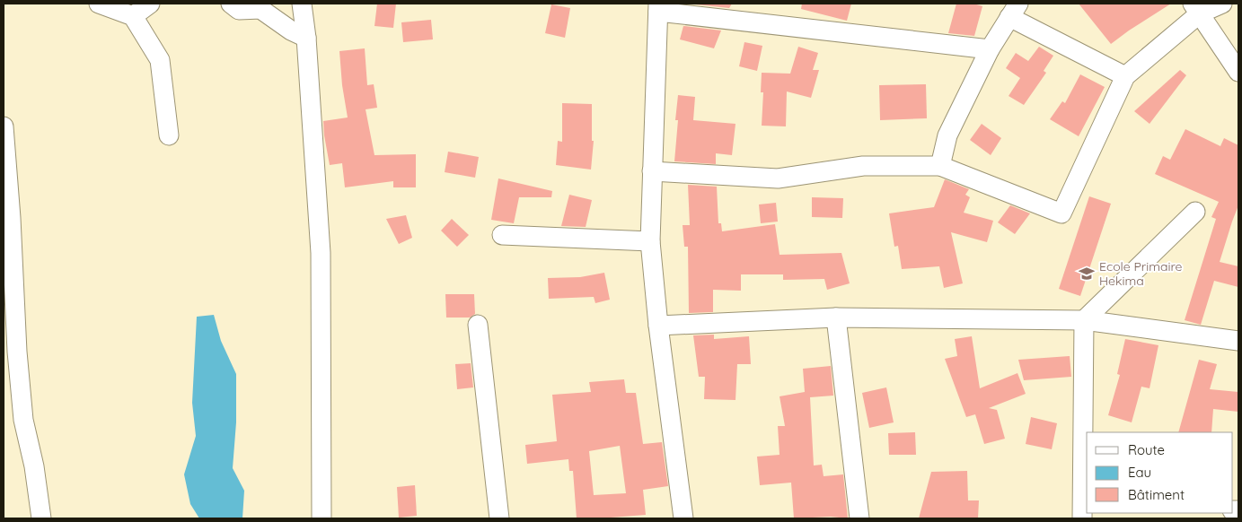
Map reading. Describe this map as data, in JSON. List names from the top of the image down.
{
  "places": {
    "school or university": ["Ecole Primaire Hekima"]
  },
  "legend": ["Route", "Eau", "Bâtiment"]
}
